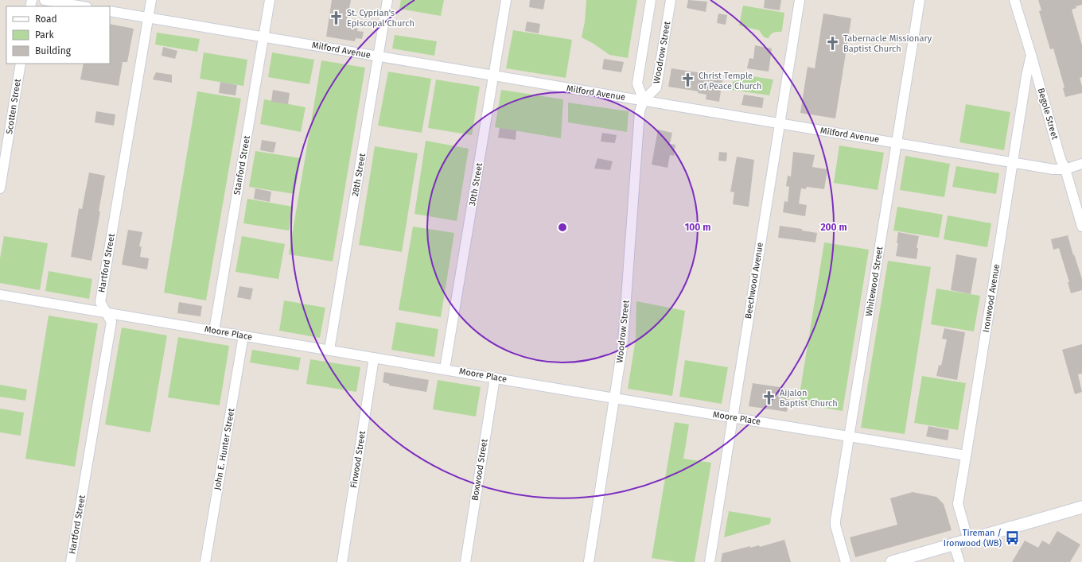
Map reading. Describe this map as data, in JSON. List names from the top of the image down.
{
  "streets": {
    "street": [
      "Milford Avenue",
      "Woodrow Street",
      "Scotten Street",
      "Begole Street",
      "Stanford Street",
      "28th Street",
      "30th Street",
      "Hartford Street",
      "Beechwood Avenue",
      "Whitewood Street",
      "Ironwood Avenue",
      "Moore Place",
      "John E. Hunter Street",
      "Firwood Street",
      "Boxwood Street"
    ]
  },
  "crossings": [
    ["Milford Avenue", "Woodrow Street"],
    ["Milford Avenue", "Begole Street"],
    ["Milford Avenue", "Stanford Street"],
    ["Milford Avenue", "28th Street"],
    ["Milford Avenue", "30th Street"],
    ["Milford Avenue", "Hartford Street"],
    ["Milford Avenue", "Beechwood Avenue"],
    ["Milford Avenue", "Whitewood Street"],
    ["Milford Avenue", "Ironwood Avenue"],
    ["Woodrow Street", "Moore Place"],
    ["Begole Street", "Ironwood Avenue"],
    ["Stanford Street", "Moore Place"],
    ["28th Street", "Moore Place"],
    ["30th Street", "Moore Place"],
    ["Hartford Street", "Moore Place"],
    ["Beechwood Avenue", "Moore Place"],
    ["Whitewood Street", "Moore Place"],
    ["Ironwood Avenue", "Moore Place"],
    ["Moore Place", "John E. Hunter Street"],
    ["Moore Place", "Firwood Street"],
    ["Moore Place", "Boxwood Street"]
  ],
  "places": {
    "church": [
      "St. Cyprian's Episcopal Church",
      "Tabernacle Missionary Baptist Church",
      "Christ Temple of Peace Church",
      "Aijalon Baptist Church"
    ],
    "bus stop": ["Tireman / Ironwood (WB)"]
  },
  "legend": ["Road", "Park", "Building"],
  "rings": ["100 m", "200 m"]
}
